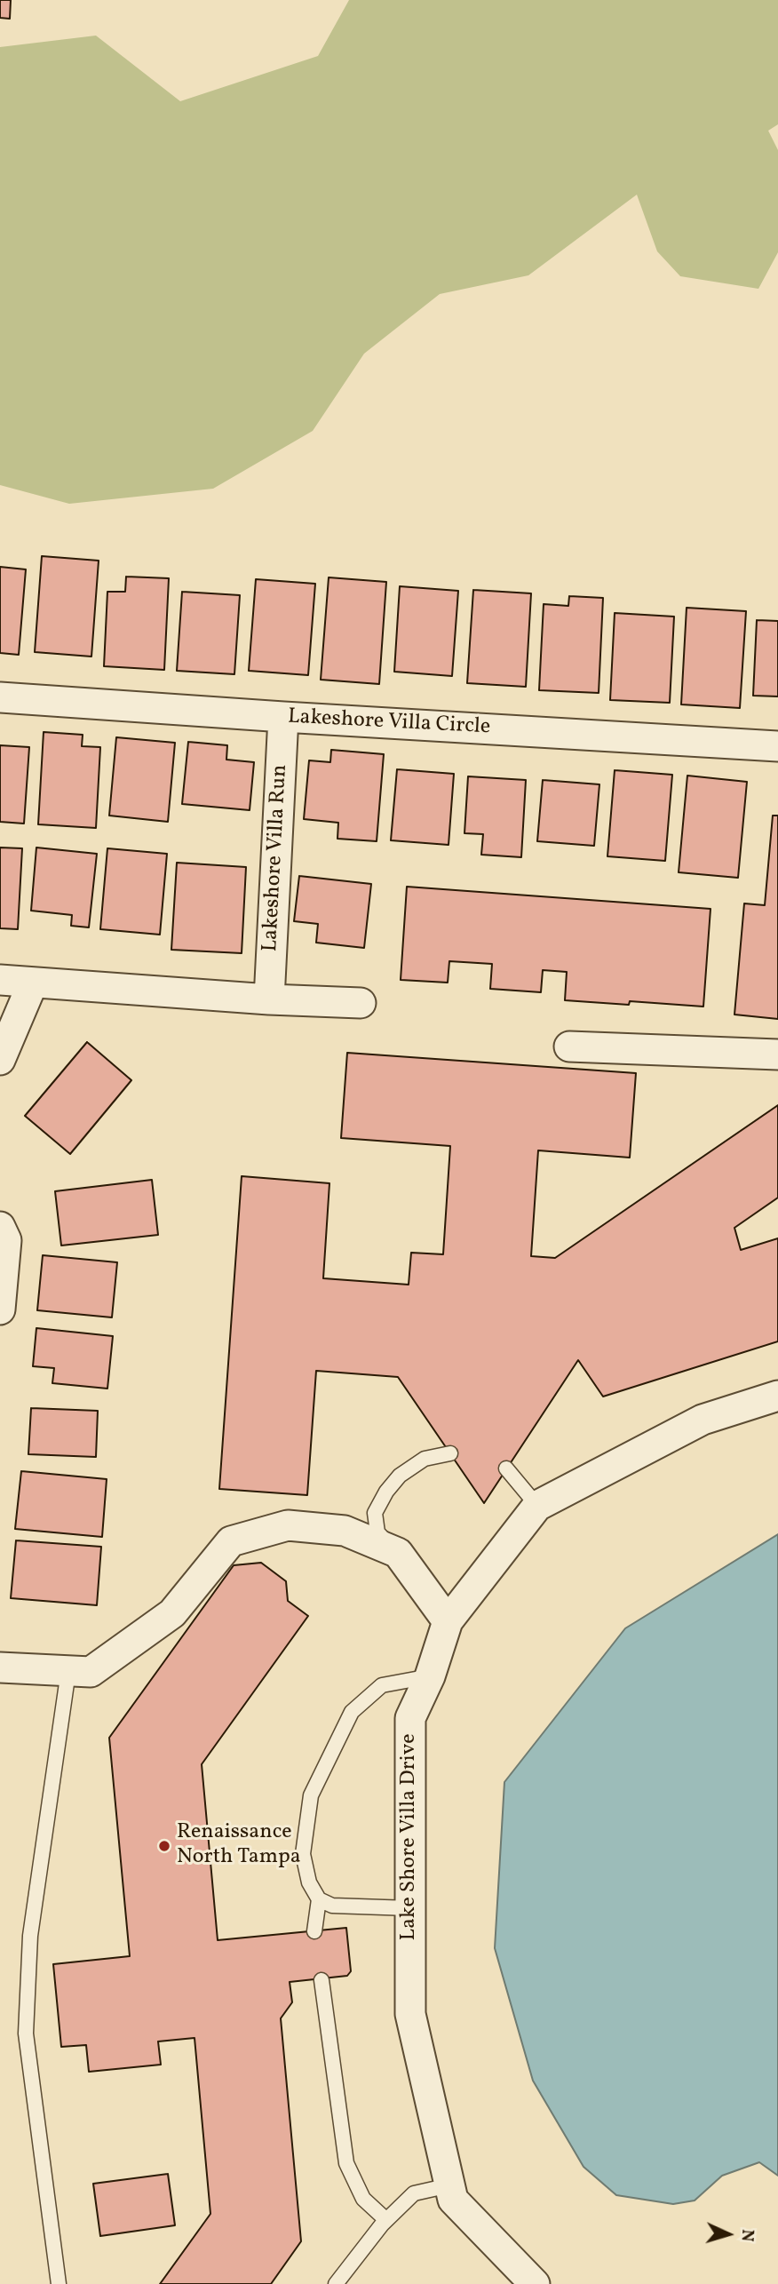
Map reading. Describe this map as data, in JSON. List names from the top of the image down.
{
  "streets": {
    "street": ["Lakeshore Villa Circle", "Lakeshore Villa Run", "Lake Shore Villa Drive"]
  },
  "crossings": [
    ["Lakeshore Villa Circle", "Lakeshore Villa Run"]
  ],
  "places": ["Renaissance North Tampa"],
  "north": "right"
}
